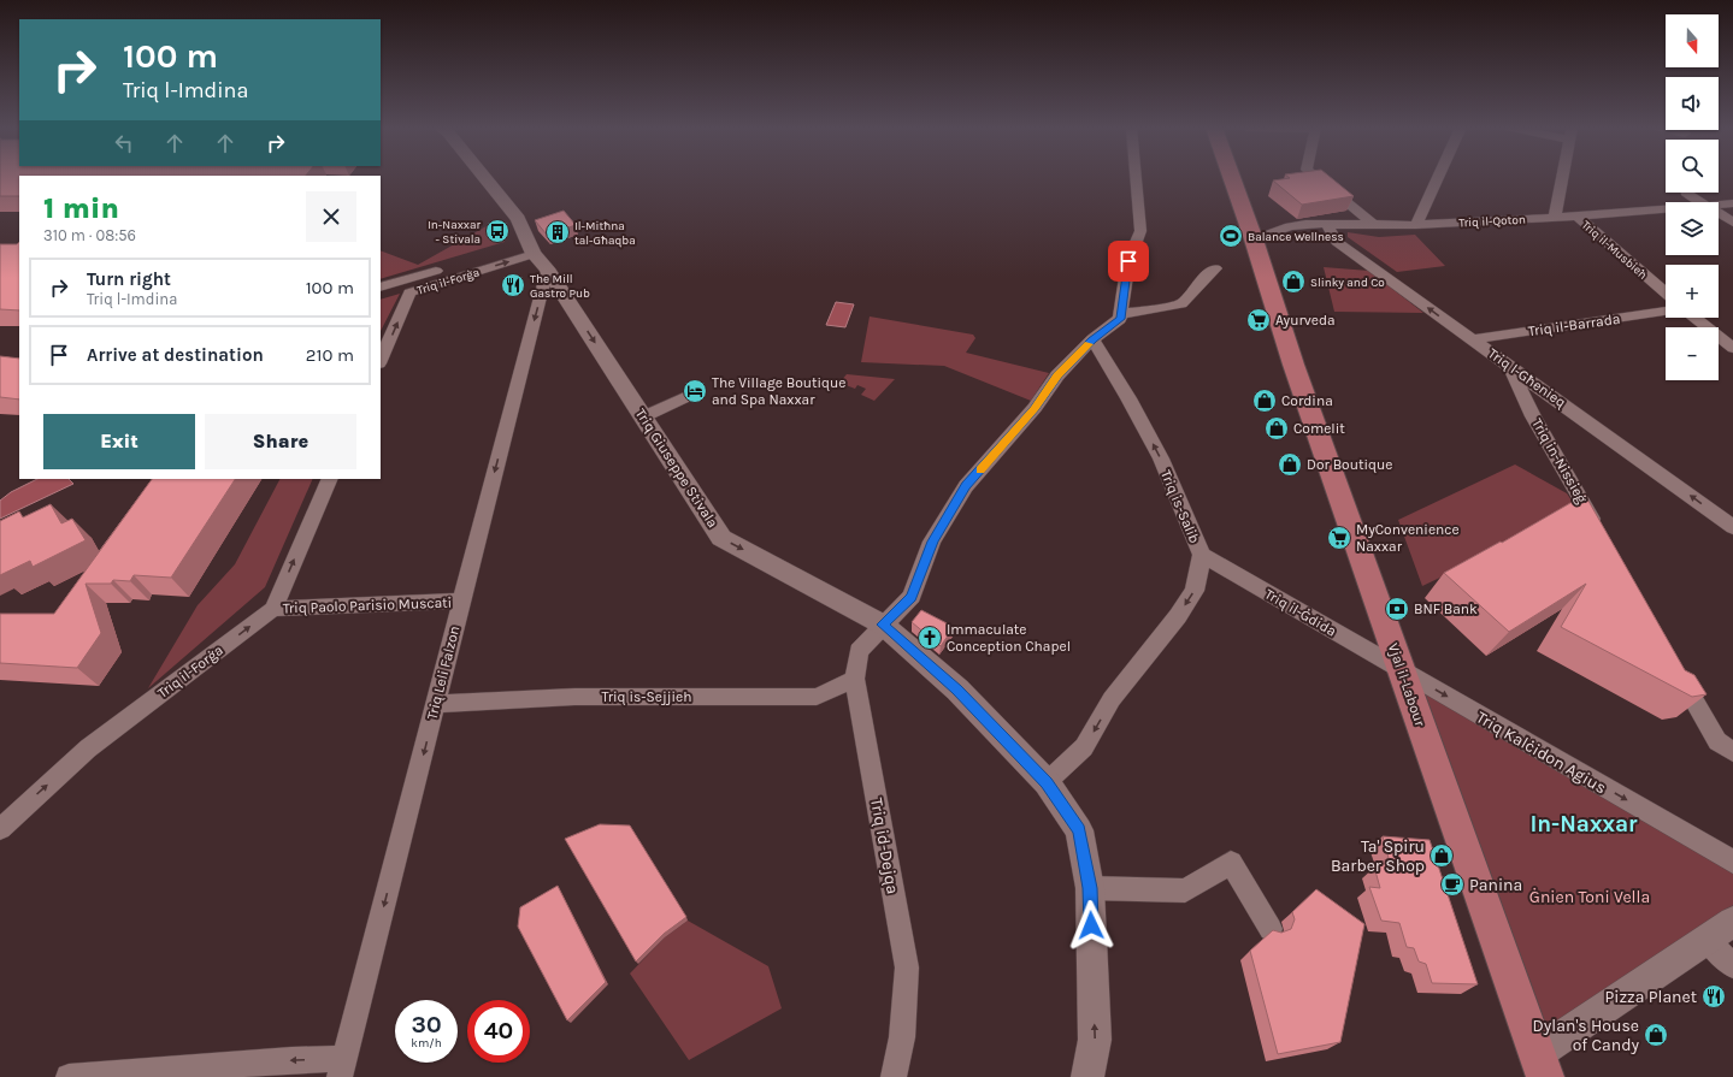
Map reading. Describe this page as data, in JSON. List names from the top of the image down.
{
  "streets": {
    "main road": ["Vjal il-Labour"],
    "street": [
      "Triq il-Qoton",
      "Triq il-Musbieħ",
      "Triq il-Forġa",
      "Triq il-Barrada",
      "Triq l-Għenieq",
      "Triq in-Nissieġ",
      "Triq Giuseppe Stivala",
      "Triq is-Salib",
      "Triq Paolo Parisio Muscati",
      "Triq il-Ġdida",
      "Triq Leli Falzon",
      "Triq is-Sejjieh",
      "Triq Kalċidon Agius",
      "Triq id-Dejqa"
    ]
  },
  "crossings": [
    ["Triq il-Qoton", "Triq il-Musbieħ"],
    ["Triq il-Qoton", "Triq l-Għenieq"],
    ["Triq il-Qoton", "Vjal il-Labour"],
    ["Triq il-Forġa", "Triq Giuseppe Stivala"],
    ["Triq il-Forġa", "Triq Paolo Parisio Muscati"],
    ["Triq il-Forġa", "Triq Leli Falzon"],
    ["Triq il-Barrada", "Triq l-Għenieq"],
    ["Triq l-Għenieq", "Triq in-Nissieġ"],
    ["Triq Giuseppe Stivala", "Triq is-Salib"],
    ["Triq Giuseppe Stivala", "Triq Leli Falzon"],
    ["Triq Giuseppe Stivala", "Triq id-Dejqa"],
    ["Triq is-Salib", "Triq il-Ġdida"],
    ["Triq is-Salib", "Triq id-Dejqa"],
    ["Triq Paolo Parisio Muscati", "Triq Leli Falzon"],
    ["Triq il-Ġdida", "Vjal il-Labour"],
    ["Triq il-Ġdida", "Triq Kalċidon Agius"],
    ["Triq Leli Falzon", "Triq is-Sejjieh"],
    ["Vjal il-Labour", "Triq Kalċidon Agius"],
    ["Triq is-Sejjieh", "Triq id-Dejqa"]
  ],
  "one_way": [
    "Triq il-Forġa",
    "Triq l-Għenieq",
    "Triq Leli Falzon",
    "Triq Kalċidon Agius"
  ],
  "districts": ["In-Naxxar"],
  "parks": ["Ġnien Toni Vella"],
  "places": {
    "bus stop": ["In-Naxxar - Stivala"],
    "building": ["Il-Mitħna tal-Għaqba"],
    "sports": ["Balance Wellness"],
    "shop": [
      "Slinky and Co",
      "Cordina",
      "Comelit",
      "Dor Boutique",
      "Ta' Spiru Barber Shop",
      "Dylan's House of Candy"
    ],
    "restaurant": ["The Mill Gastro Pub", "Pizza Planet"],
    "supermarket": ["Ayurveda", "MyConvenience Naxxar"],
    "hotel": ["The Village Boutique and Spa Naxxar"],
    "bank": ["BNF Bank"],
    "church": ["Immaculate Conception Chapel"],
    "cafe": ["Panina"]
  },
  "north": "bottom",
  "page": {
    "map_buttons": ["+", "−"],
    "turn": ["100 m", "Triq l-Imdina"],
    "heading": ["1 min", "310 m · 08:56"],
    "list": [
      {
        "name": "Turn right",
        "note": "Triq l-Imdina",
        "value": "100 m"
      },
      {
        "name": "Arrive at destination",
        "value": "210 m"
      }
    ],
    "buttons": ["Exit", "Share"],
    "speed": "30 km/h",
    "limit": "40"
  }
}
